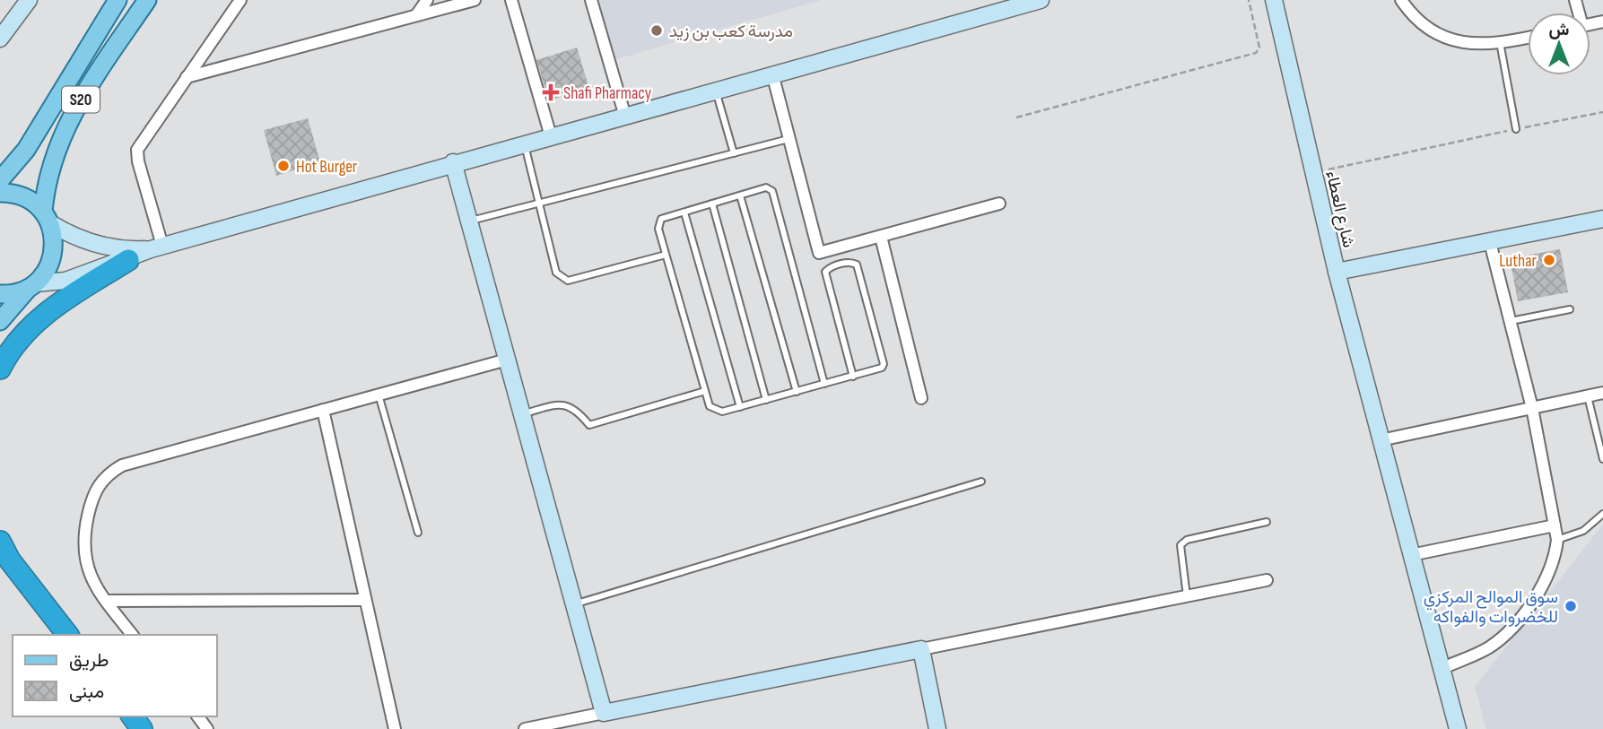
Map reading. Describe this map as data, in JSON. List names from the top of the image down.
{
  "streets": {
    "main road": ["S20"],
    "street": ["شارع العطاء"]
  },
  "places": {
    "other": [
      "مدرسة كعب بن زيد",
      "Hot Burger",
      "Luthar",
      "سوق الموالح المركزي للخضروات والفواكه"
    ],
    "health": ["Shafi Pharmacy"]
  },
  "legend": ["طريق", "مبنى"],
  "north": "top"
}
